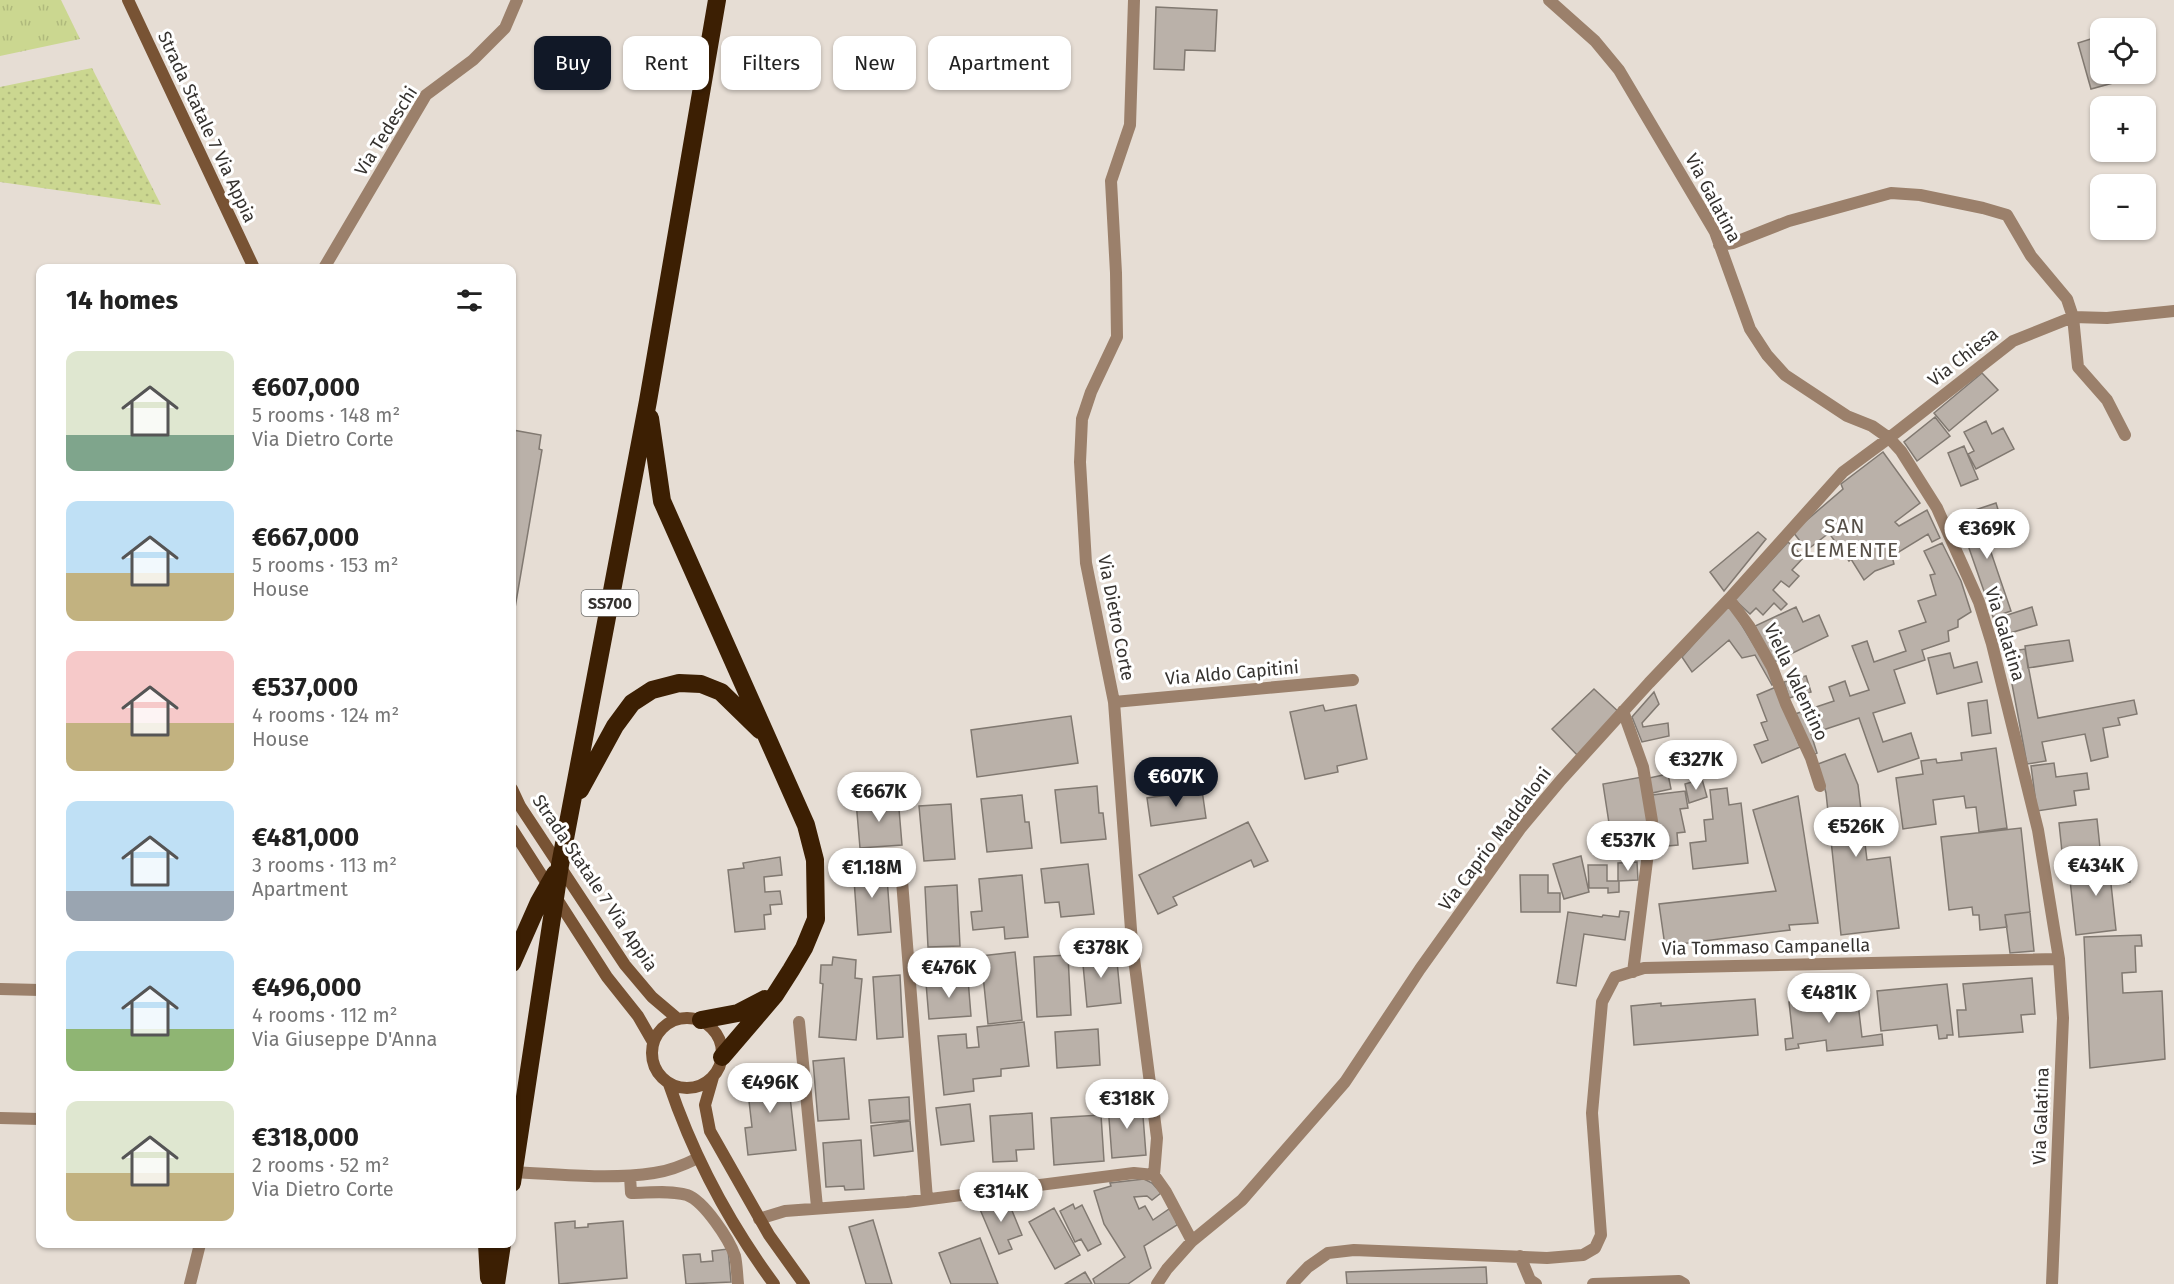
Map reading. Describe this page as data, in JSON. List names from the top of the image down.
{
  "streets": {
    "highway": ["SS700"],
    "main road": ["Strada Statale 7 Via Appia"],
    "street": [
      "Via Tedeschi",
      "Via Galatina",
      "Via Chiesa",
      "Via Dietro Corte",
      "Via Aldo Capitini",
      "Viella Valentino",
      "Via Caprio Maddaloni",
      "Via Tommaso Campanella"
    ]
  },
  "crossings": [
    ["Strada Statale 7 Via Appia", "SS700"],
    ["Via Galatina", "Via Chiesa"],
    ["Via Galatina", "Via Caprio Maddaloni"],
    ["Via Galatina", "Via Tommaso Campanella"],
    ["Via Chiesa", "Via Caprio Maddaloni"],
    ["Via Dietro Corte", "Via Aldo Capitini"],
    ["Viella Valentino", "Via Caprio Maddaloni"]
  ],
  "districts": ["SAN CLEMENTE"],
  "page": {
    "map_buttons": ["+", "−"],
    "chip": [
      "Buy",
      "Rent",
      "Filters",
      "New",
      "Apartment"
    ],
    "heading": "14 homes",
    "list": [
      {
        "name": "€607,000",
        "note": "5 rooms · 148 m² · Via Dietro Corte"
      },
      {
        "name": "€667,000",
        "note": "5 rooms · 153 m² · House"
      },
      {
        "name": "€537,000",
        "note": "4 rooms · 124 m² · House"
      },
      {
        "name": "€481,000",
        "note": "3 rooms · 113 m² · Apartment"
      },
      {
        "name": "€496,000",
        "note": "4 rooms · 112 m² · Via Giuseppe D'Anna"
      },
      {
        "name": "€318,000",
        "note": "2 rooms · 52 m² · Via Dietro Corte"
      }
    ],
    "price": [
      "€369K",
      "€327K",
      "€607K",
      "€667K",
      "€526K",
      "€537K",
      "€434K",
      "€1.18M",
      "€378K",
      "€476K",
      "€481K",
      "€496K",
      "€318K",
      "€314K"
    ]
  }
}
